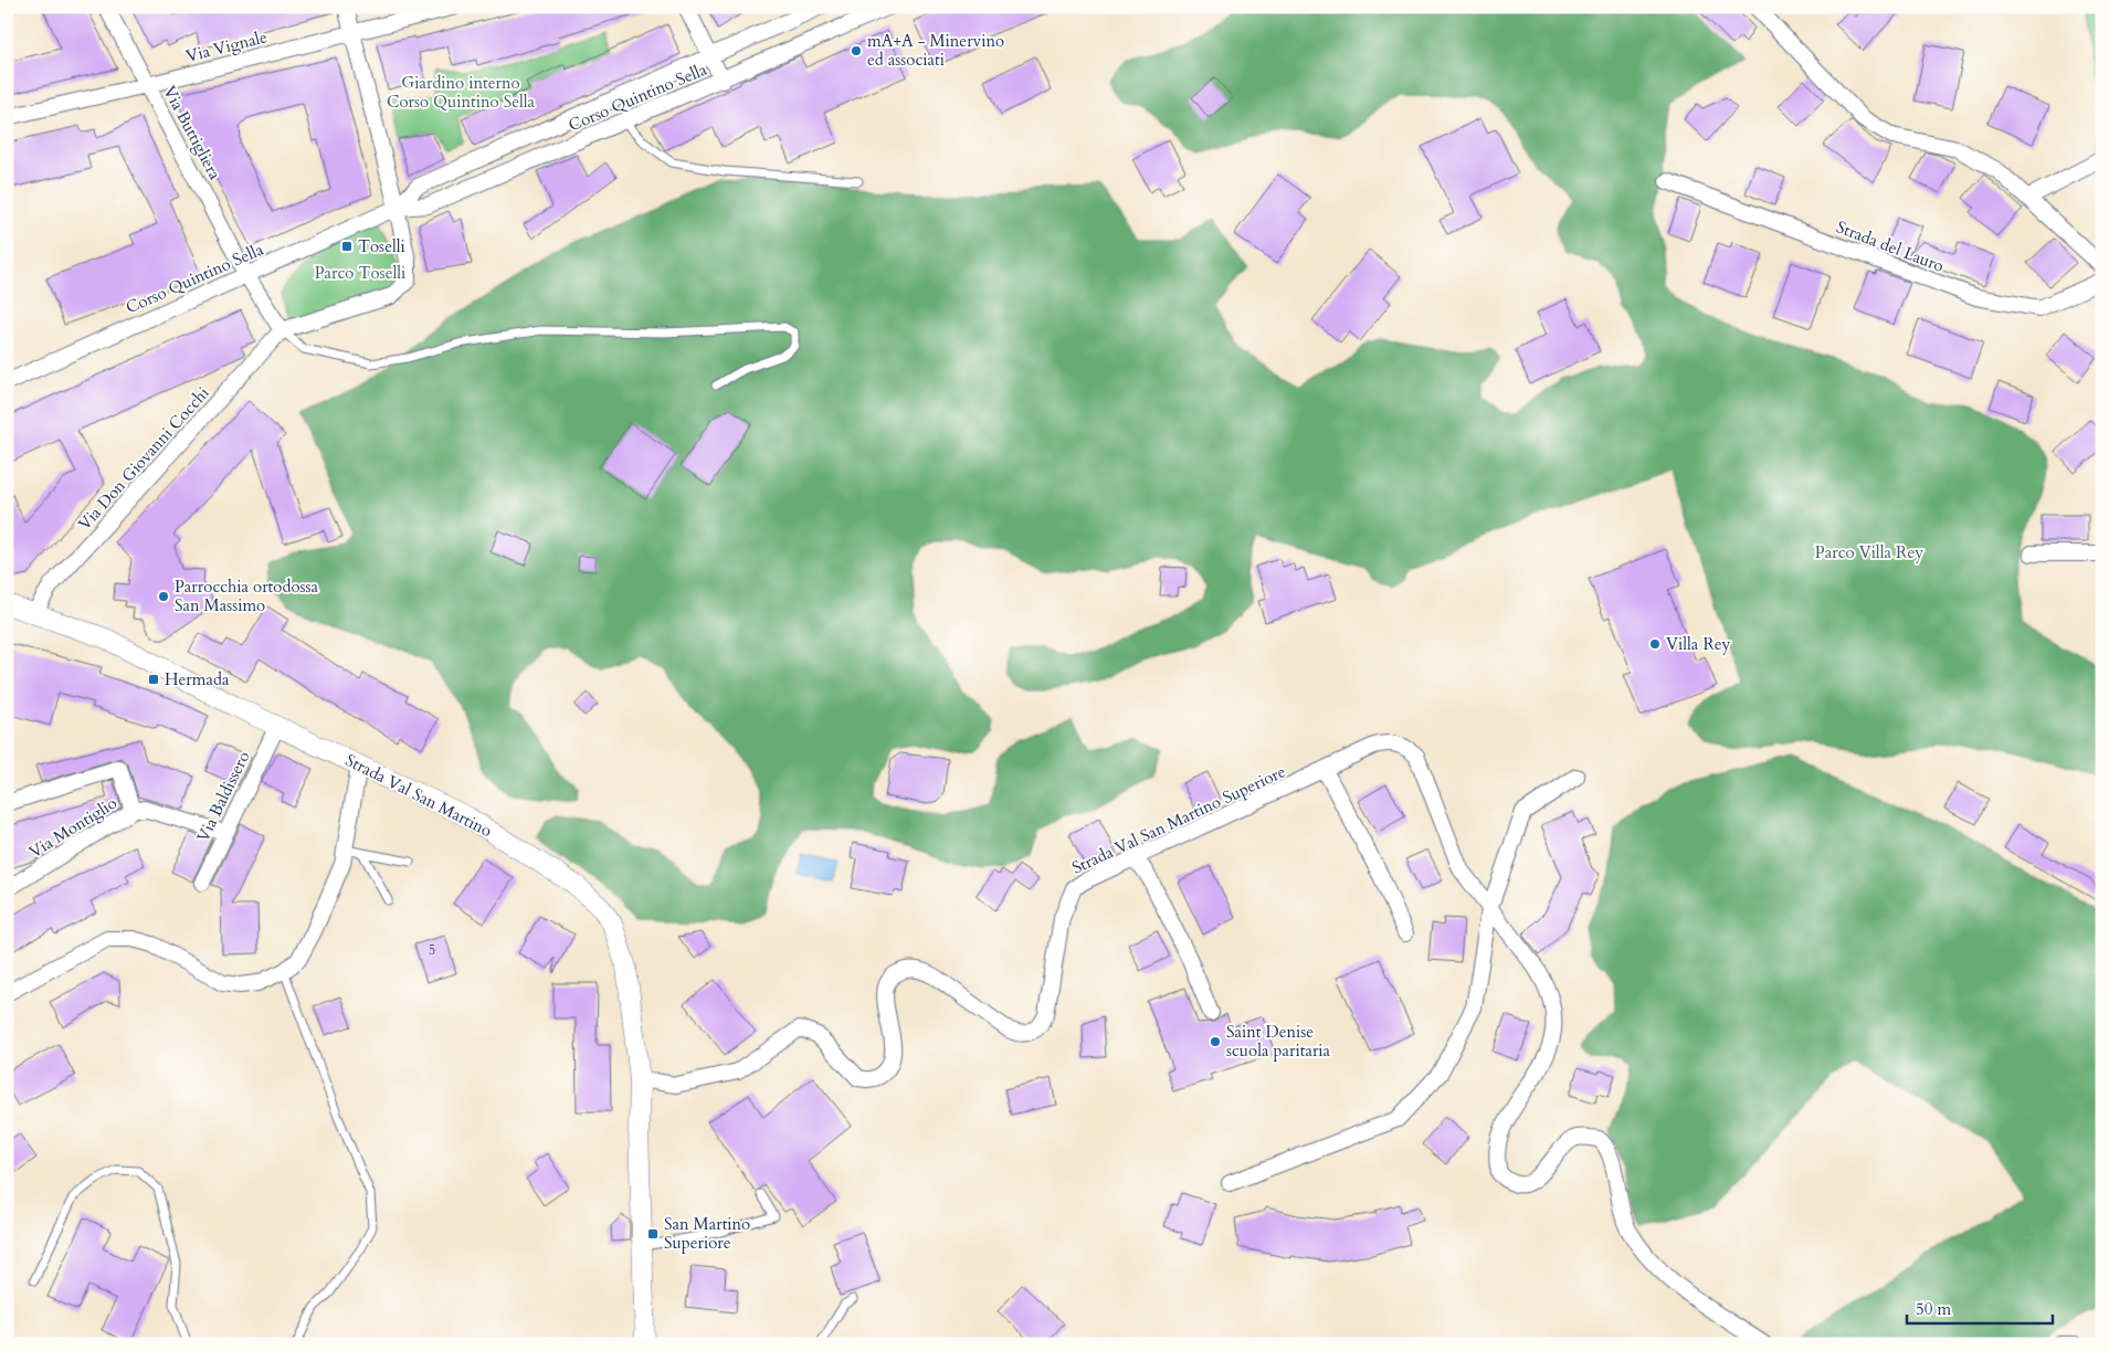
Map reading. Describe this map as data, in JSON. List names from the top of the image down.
{
  "streets": {
    "street": [
      "Via Vignale",
      "Corso Quintino Sella",
      "Via Buttigliera",
      "Strada del Lauro",
      "Via Don Giovanni Cocchi",
      "Strada Val San Martino",
      "Via Baldissero",
      "Strada Val San Martino Superiore",
      "Via Montiglio"
    ]
  },
  "crossings": [
    ["Via Vignale", "Via Buttigliera"],
    ["Corso Quintino Sella", "Via Buttigliera"],
    ["Via Buttigliera", "Via Don Giovanni Cocchi"],
    ["Via Don Giovanni Cocchi", "Strada Val San Martino"],
    ["Strada Val San Martino", "Via Baldissero"],
    ["Strada Val San Martino", "Strada Val San Martino Superiore"],
    ["Via Baldissero", "Via Montiglio"]
  ],
  "parks": ["Giardino interno Corso Quintino Sella", "Parco Toselli", "Parco Villa Rey"],
  "places": {
    "other": [
      "mA+A - Minervino ed associati",
      "Parrocchia ortodossa San Massimo",
      "Villa Rey",
      "Saint Denise scuola paritaria"
    ],
    "transit": ["Toselli", "Hermada", "San Martino Superiore"]
  },
  "house_numbers": ["5"],
  "scale_bar": "50 m"
}
